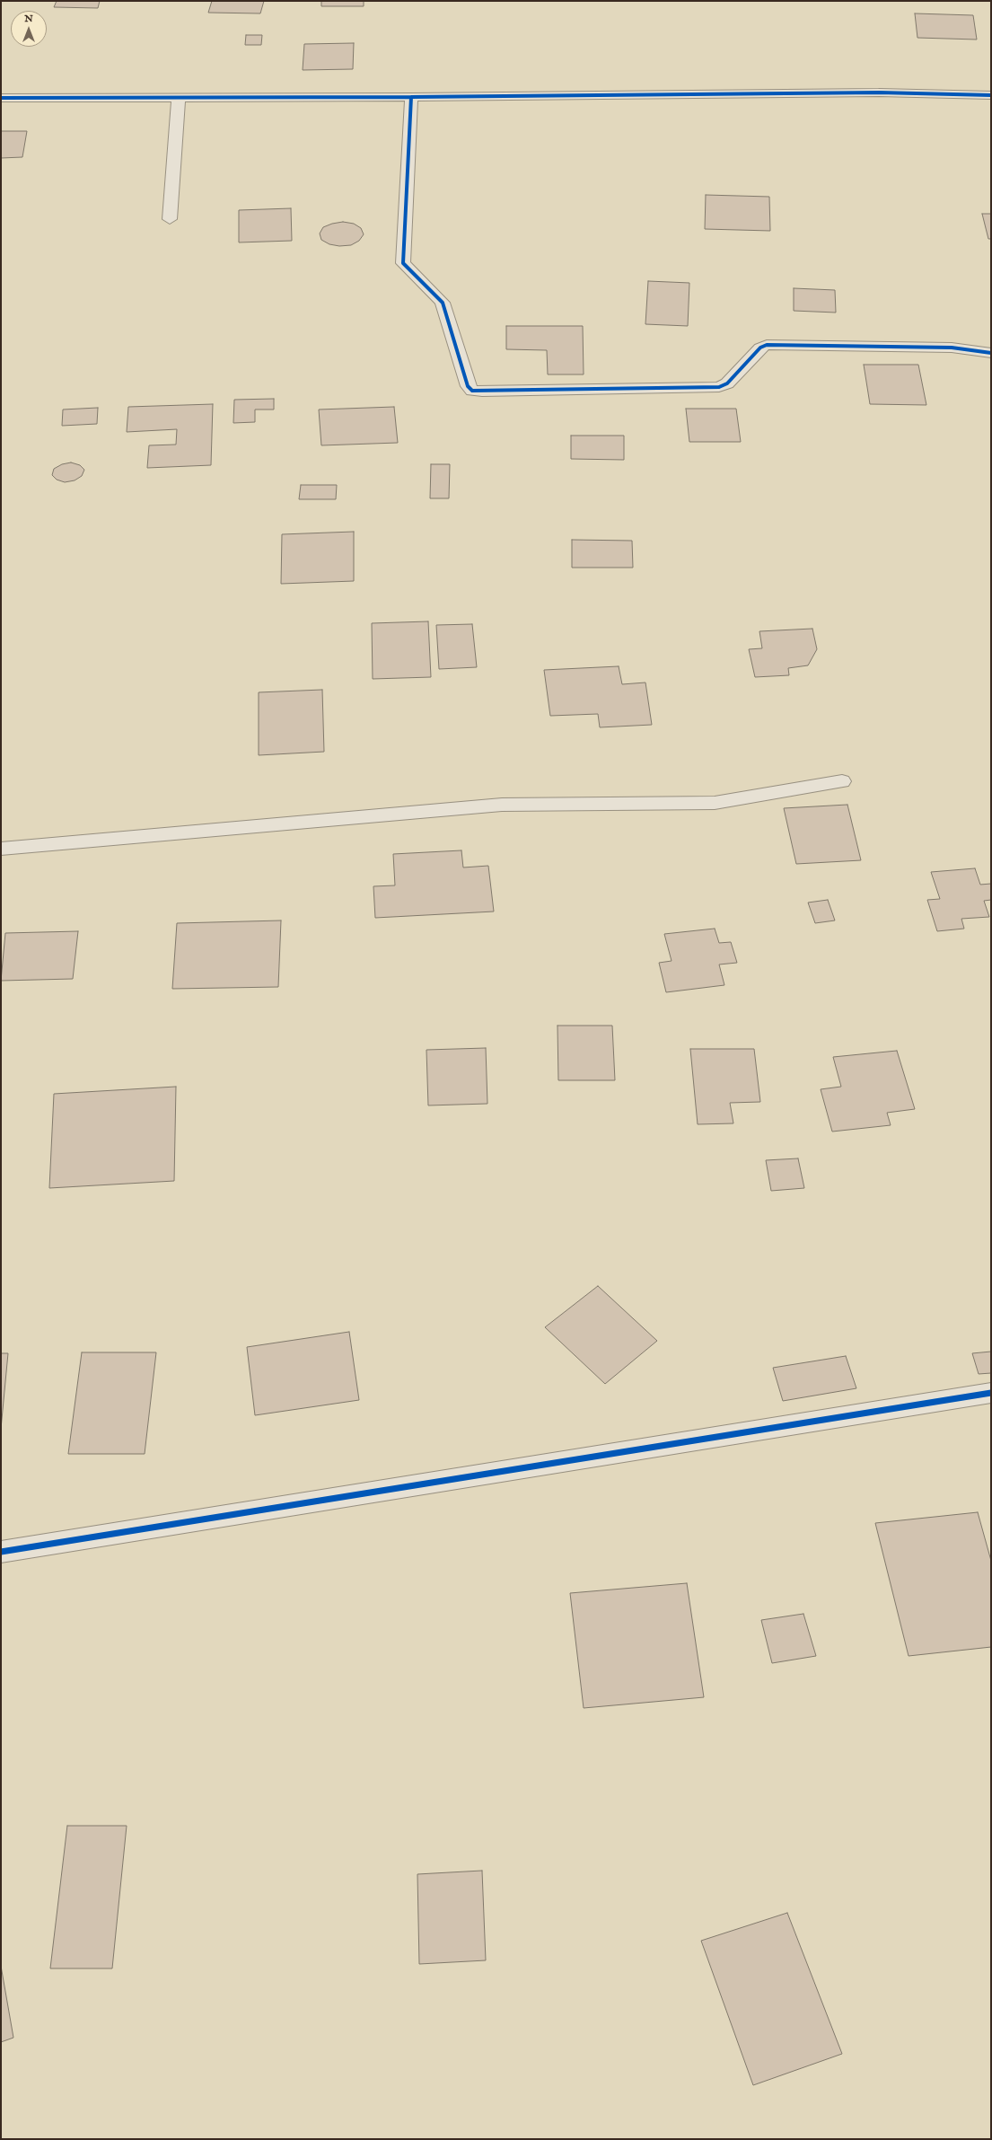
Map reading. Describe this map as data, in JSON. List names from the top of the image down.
{
  "north": "top"
}
